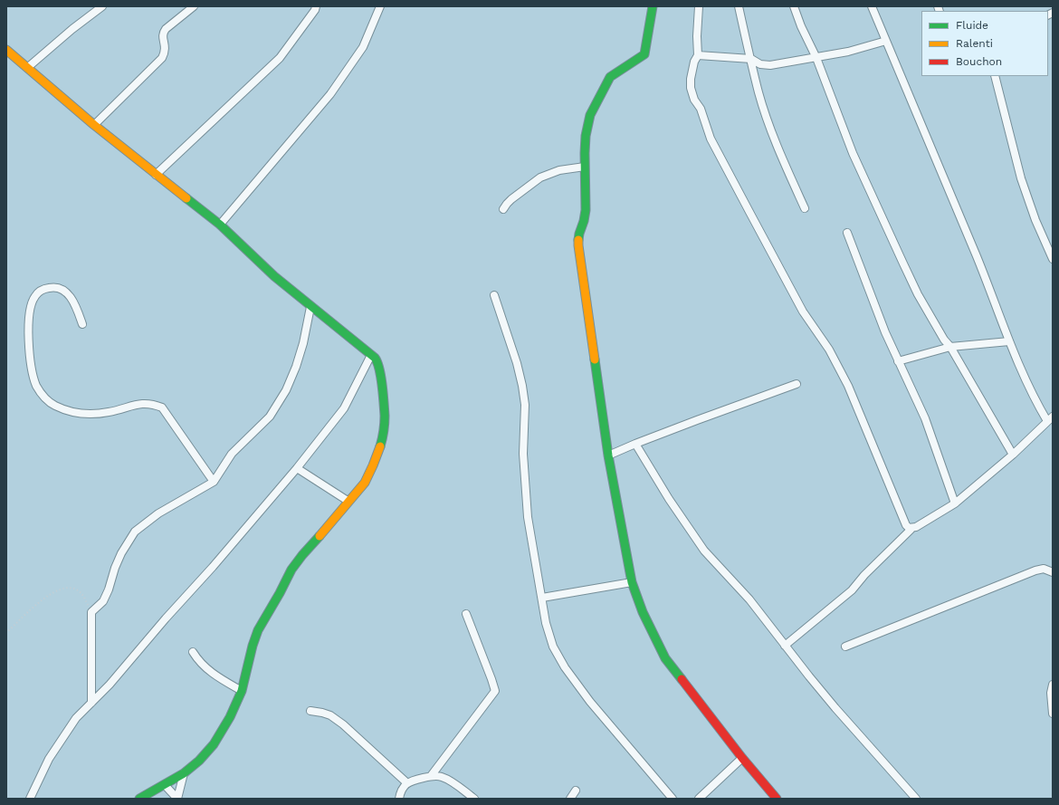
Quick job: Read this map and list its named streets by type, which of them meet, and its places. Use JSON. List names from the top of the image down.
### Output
{
  "legend": ["Fluide", "Ralenti", "Bouchon"]
}
